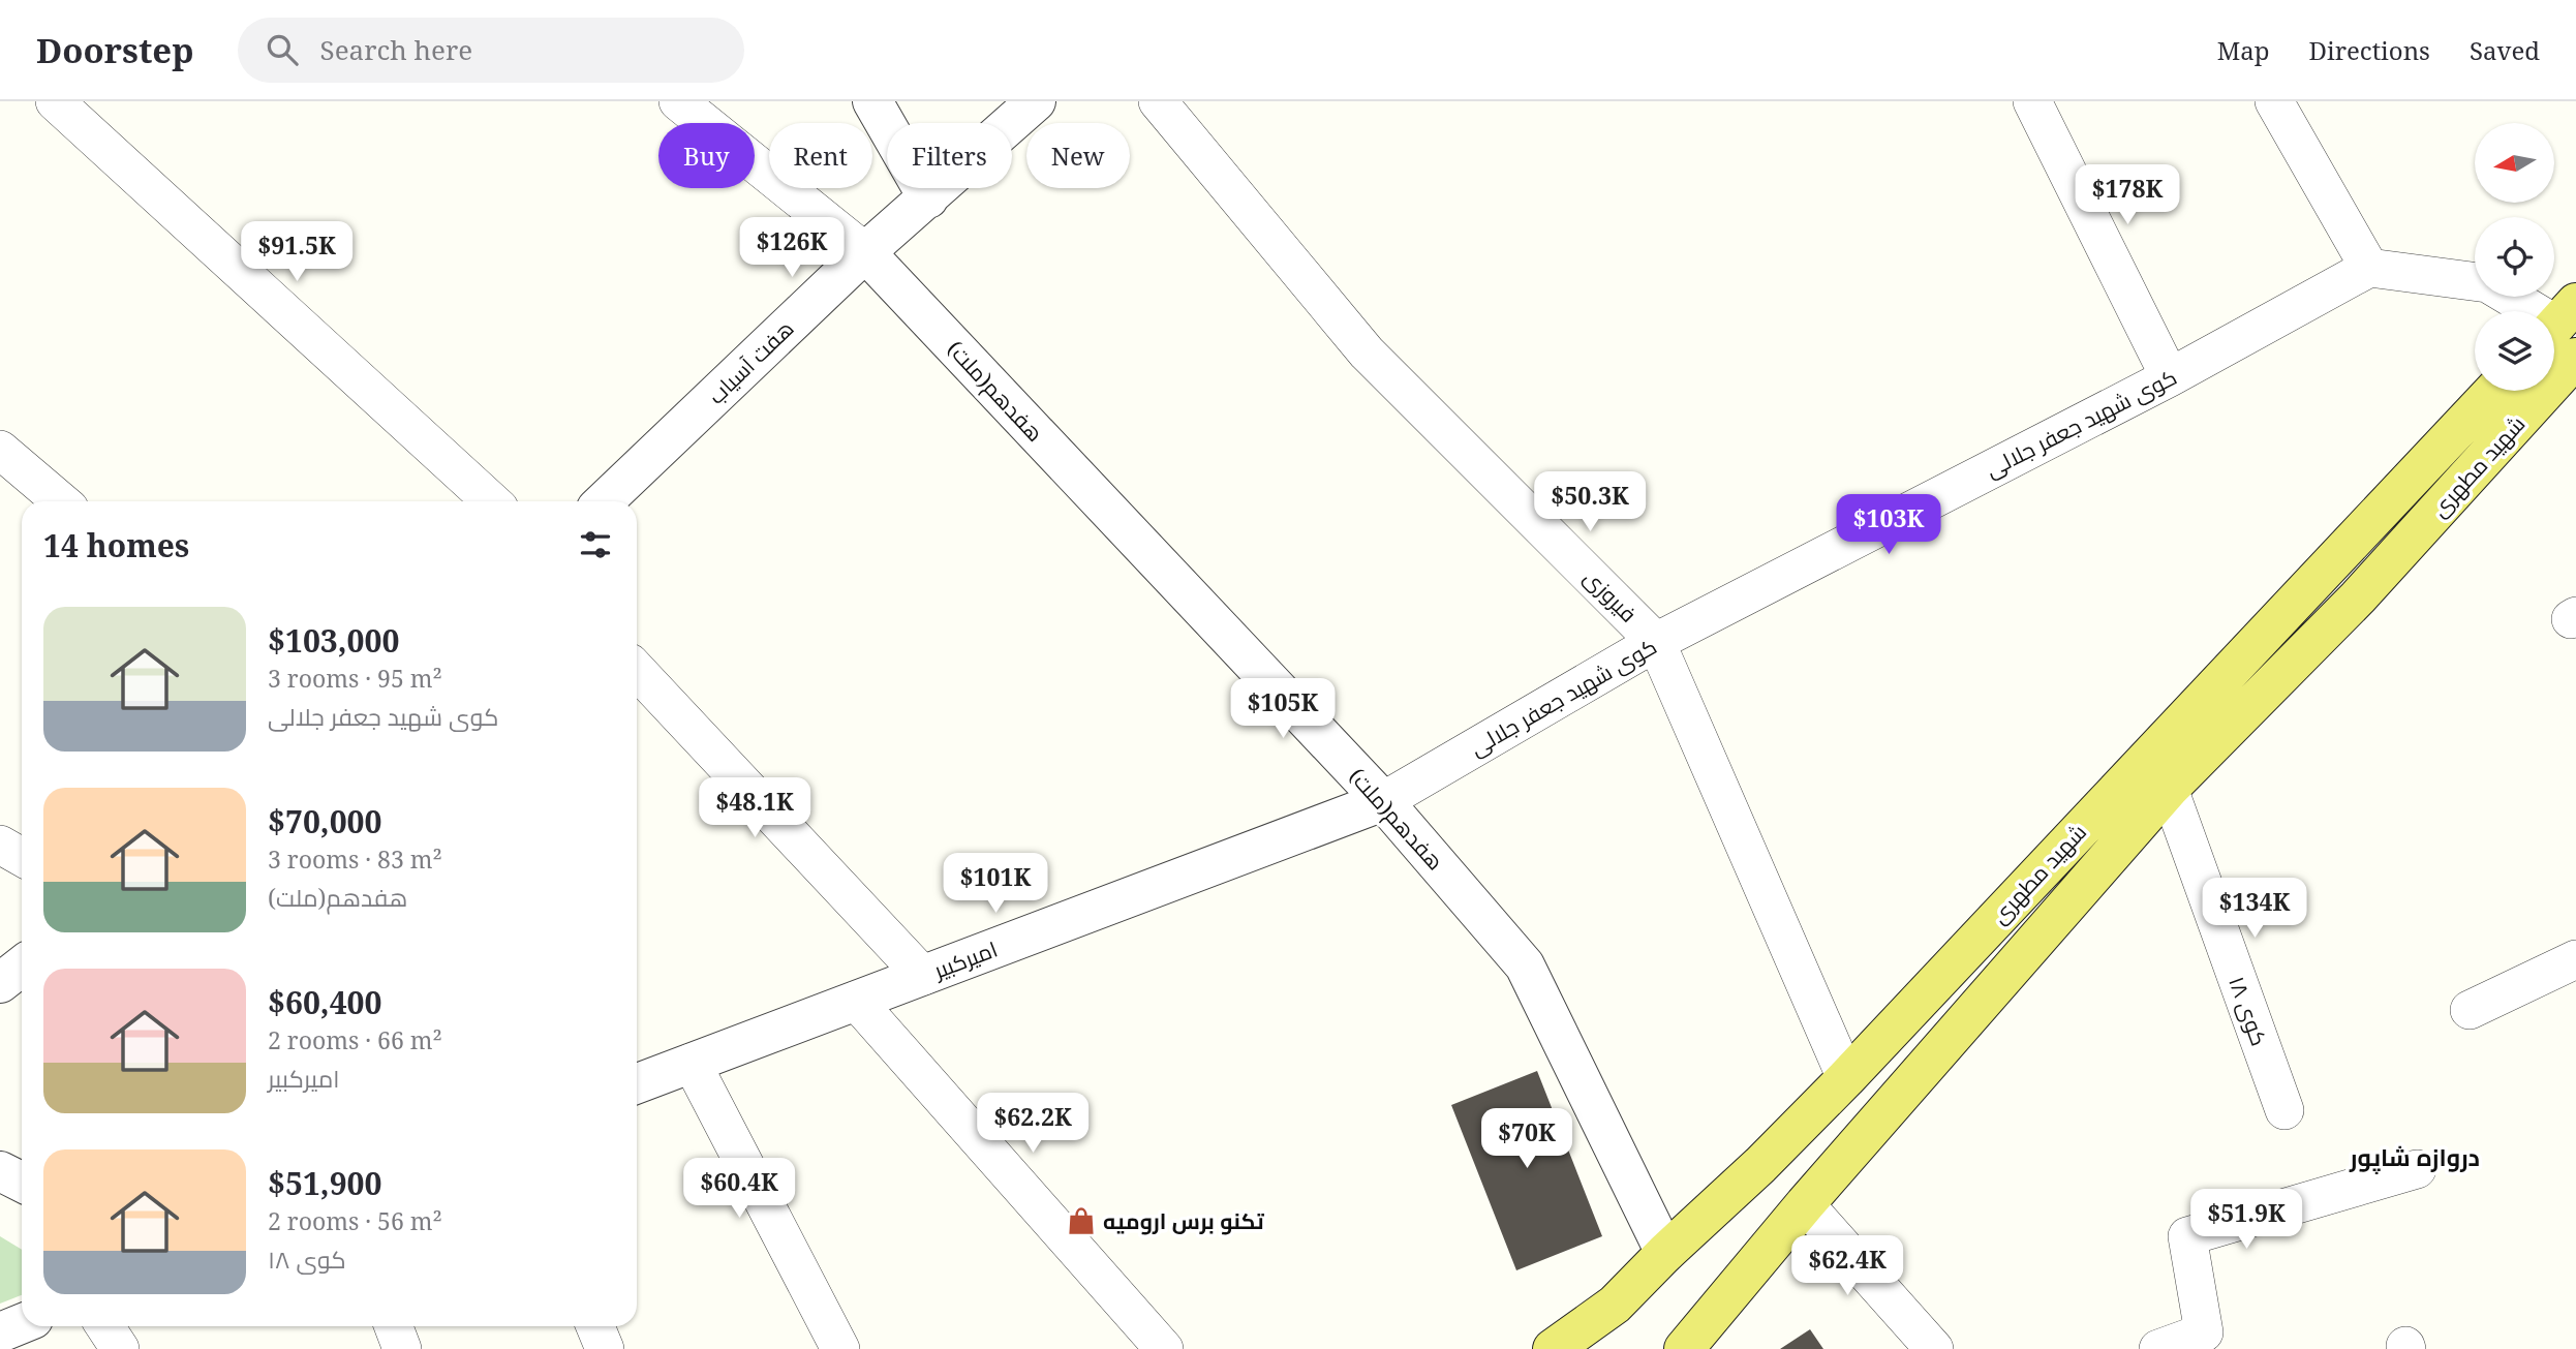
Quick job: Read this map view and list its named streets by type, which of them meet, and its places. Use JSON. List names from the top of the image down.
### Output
{
  "streets": {
    "main road": ["شهید مطهری"],
    "street": [
      "هفت آسیاب",
      "هفدهم(ملت)",
      "کوی شهید جعفر جلالی",
      "فیروزی",
      "امیرکبیر",
      "کوی ۱۸"
    ]
  },
  "crossings": [
    ["هفت آسیاب", "هفدهم(ملت)"],
    ["هفدهم(ملت)", "کوی شهید جعفر جلالی"],
    ["هفدهم(ملت)", "شهید مطهری"],
    ["هفدهم(ملت)", "امیرکبیر"],
    ["کوی شهید جعفر جلالی", "فیروزی"],
    ["کوی شهید جعفر جلالی", "امیرکبیر"],
    ["شهید مطهری", "فیروزی"],
    ["شهید مطهری", "کوی ۱۸"]
  ],
  "districts": ["دروازه شاپور"],
  "places": {
    "shop": ["تکنو برس ارومیه"]
  },
  "north": "left",
  "page": {
    "header": "Doorstep",
    "search": "Search here",
    "nav": ["Map", "Directions", "Saved"],
    "chip": [
      "Buy",
      "Rent",
      "Filters",
      "New"
    ],
    "price": [
      "$178K",
      "$126K",
      "$91.5K",
      "$50.3K",
      "$103K",
      "$105K",
      "$48.1K",
      "$101K",
      "$134K",
      "$62.2K",
      "$70K",
      "$60.4K",
      "$51.9K",
      "$62.4K"
    ],
    "heading": "14 homes",
    "list": [
      {
        "name": "$103,000",
        "note": "3 rooms · 95 m² · کوی شهید جعفر جلالی"
      },
      {
        "name": "$70,000",
        "note": "3 rooms · 83 m² · هفدهم(ملت)"
      },
      {
        "name": "$60,400",
        "note": "2 rooms · 66 m² · امیرکبیر"
      },
      {
        "name": "$51,900",
        "note": "2 rooms · 56 m² · کوی ۱۸"
      }
    ]
  }
}
